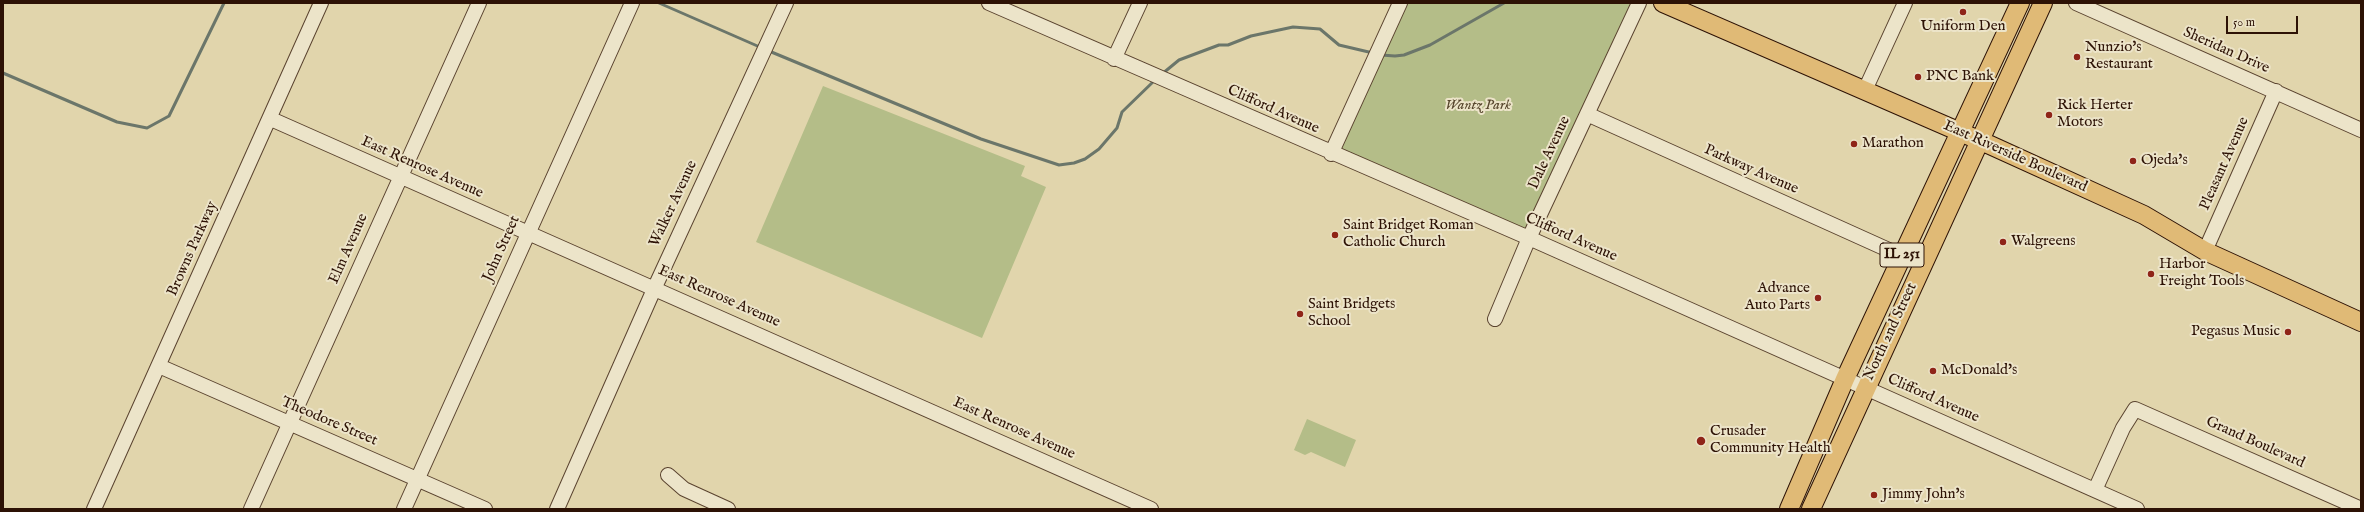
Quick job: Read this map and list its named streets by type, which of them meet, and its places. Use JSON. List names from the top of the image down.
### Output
{
  "streets": {
    "main road": ["East Riverside Boulevard", "IL 251", "North 2nd Street"],
    "street": [
      "Sheridan Drive",
      "Clifford Avenue",
      "Dale Avenue",
      "Pleasant Avenue",
      "East Renrose Avenue",
      "Parkway Avenue",
      "Walker Avenue",
      "Browns Parkway",
      "Elm Avenue",
      "John Street",
      "Theodore Street",
      "Grand Boulevard"
    ]
  },
  "crossings": [
    ["Sheridan Drive", "Pleasant Avenue"],
    ["Clifford Avenue", "Dale Avenue"],
    ["Clifford Avenue", "North 2nd Street"],
    ["Clifford Avenue", "Grand Boulevard"],
    ["Dale Avenue", "Parkway Avenue"],
    ["East Riverside Boulevard", "Pleasant Avenue"],
    ["East Riverside Boulevard", "North 2nd Street"],
    ["East Renrose Avenue", "Walker Avenue"],
    ["East Renrose Avenue", "Browns Parkway"],
    ["East Renrose Avenue", "Elm Avenue"],
    ["East Renrose Avenue", "John Street"],
    ["Parkway Avenue", "North 2nd Street"],
    ["Browns Parkway", "Theodore Street"],
    ["Elm Avenue", "Theodore Street"],
    ["John Street", "Theodore Street"]
  ],
  "parks": ["Wantz Park"],
  "places": [
    "Uniform Den",
    "Nunzio's Restaurant",
    "PNC Bank",
    "Rick Herter Motors",
    "Marathon",
    "Ojeda's",
    "Saint Bridget Roman Catholic Church",
    "Walgreens",
    "Harbor Freight Tools",
    "Advance Auto Parts",
    "Saint Bridgets School",
    "Pegasus Music",
    "McDonald's",
    "Crusader Community Health",
    "Jimmy John's"
  ],
  "scale_bar": "50 m"
}
